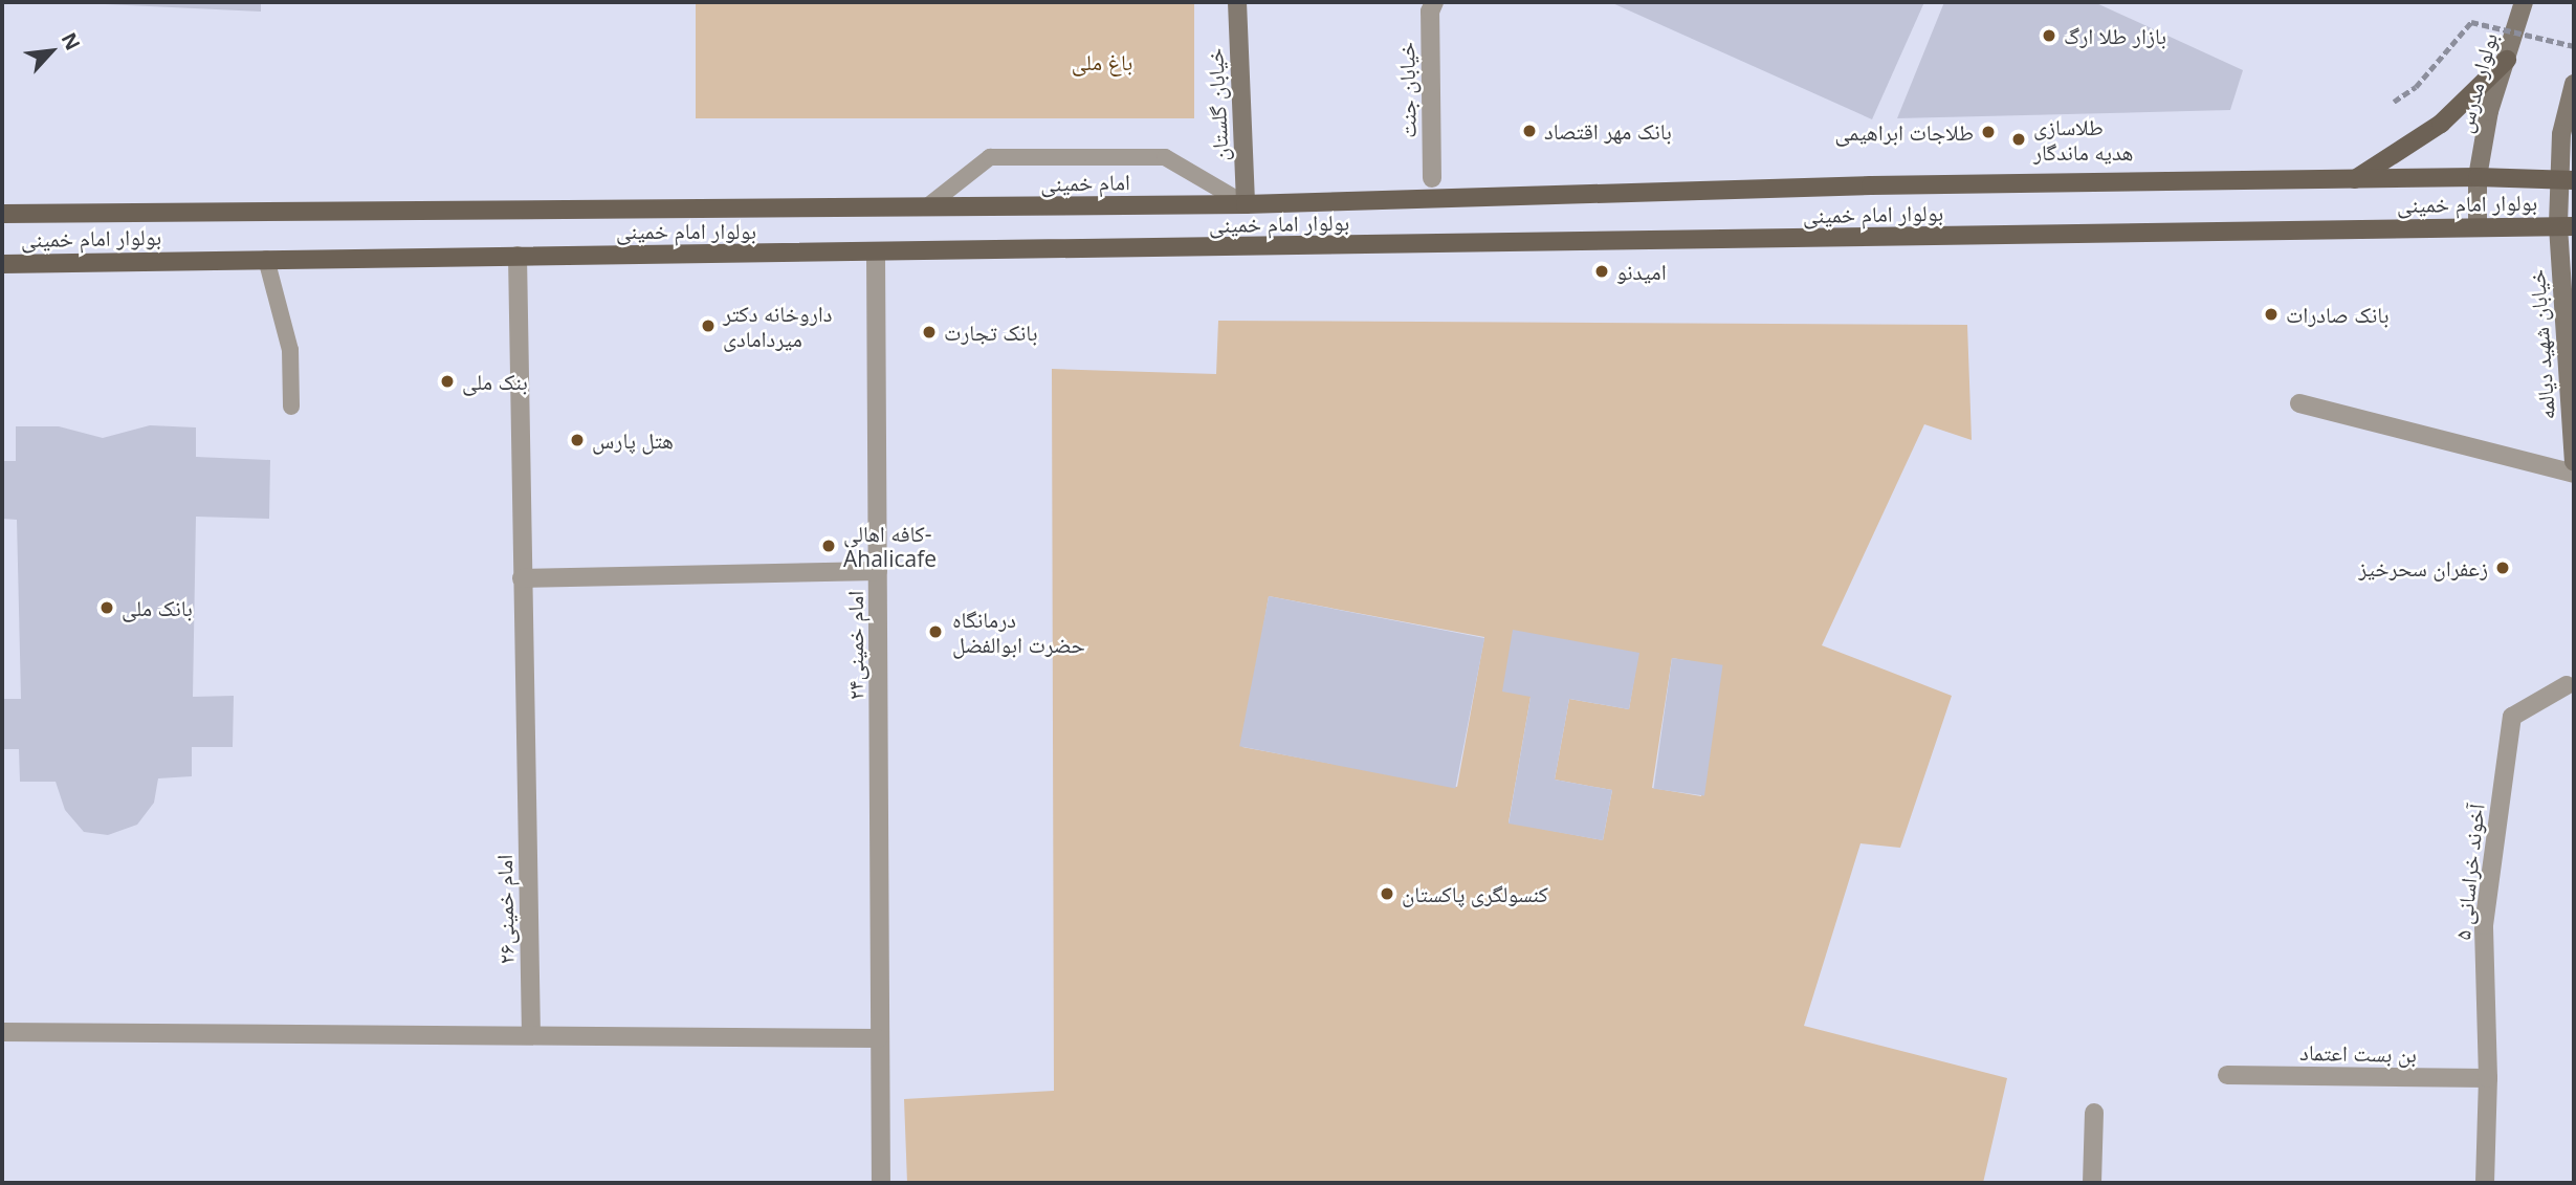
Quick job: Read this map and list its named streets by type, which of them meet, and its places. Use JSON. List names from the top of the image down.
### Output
{
  "streets": {
    "main road": [
      "بولوار مدرس",
      "خیابان گلستان",
      "امام خمینی",
      "بولوار امام خمینی",
      "خیابان شهید دیالمه"
    ],
    "street": [
      "خیابان جنت",
      "امام خمینی۲۴",
      "آخوند خراسانی ۵",
      "امام خمینی۲۶",
      "بن بست اعتماد"
    ]
  },
  "crossings": [
    ["بولوار مدرس", "بولوار امام خمینی"],
    ["خیابان گلستان", "امام خمینی"],
    ["خیابان گلستان", "بولوار امام خمینی"],
    ["امام خمینی", "بولوار امام خمینی"],
    ["بولوار امام خمینی", "خیابان شهید دیالمه"],
    ["بولوار امام خمینی", "امام خمینی۲۴"],
    ["بولوار امام خمینی", "امام خمینی۲۶"],
    ["آخوند خراسانی ۵", "بن بست اعتماد"]
  ],
  "parks": ["باغ ملی"],
  "places": [
    "بازار طلا ارگ",
    "بانک مهر اقتصاد",
    "طلاجات ابراهیمی",
    "طلاسازی هدیه ماندگار",
    "امیدنو",
    "بانک صادرات",
    "داروخانه دکتر میردامادی",
    "بانک تجارت",
    "بنک ملی",
    "هتل پارس",
    "کافه اهالی- Ahalicafe",
    "زعفران سحرخیز",
    "بانک ملی",
    "درمانگاه حضرت ابوالفضل",
    "کنسولگری پاکستان"
  ],
  "north": "top right"
}
